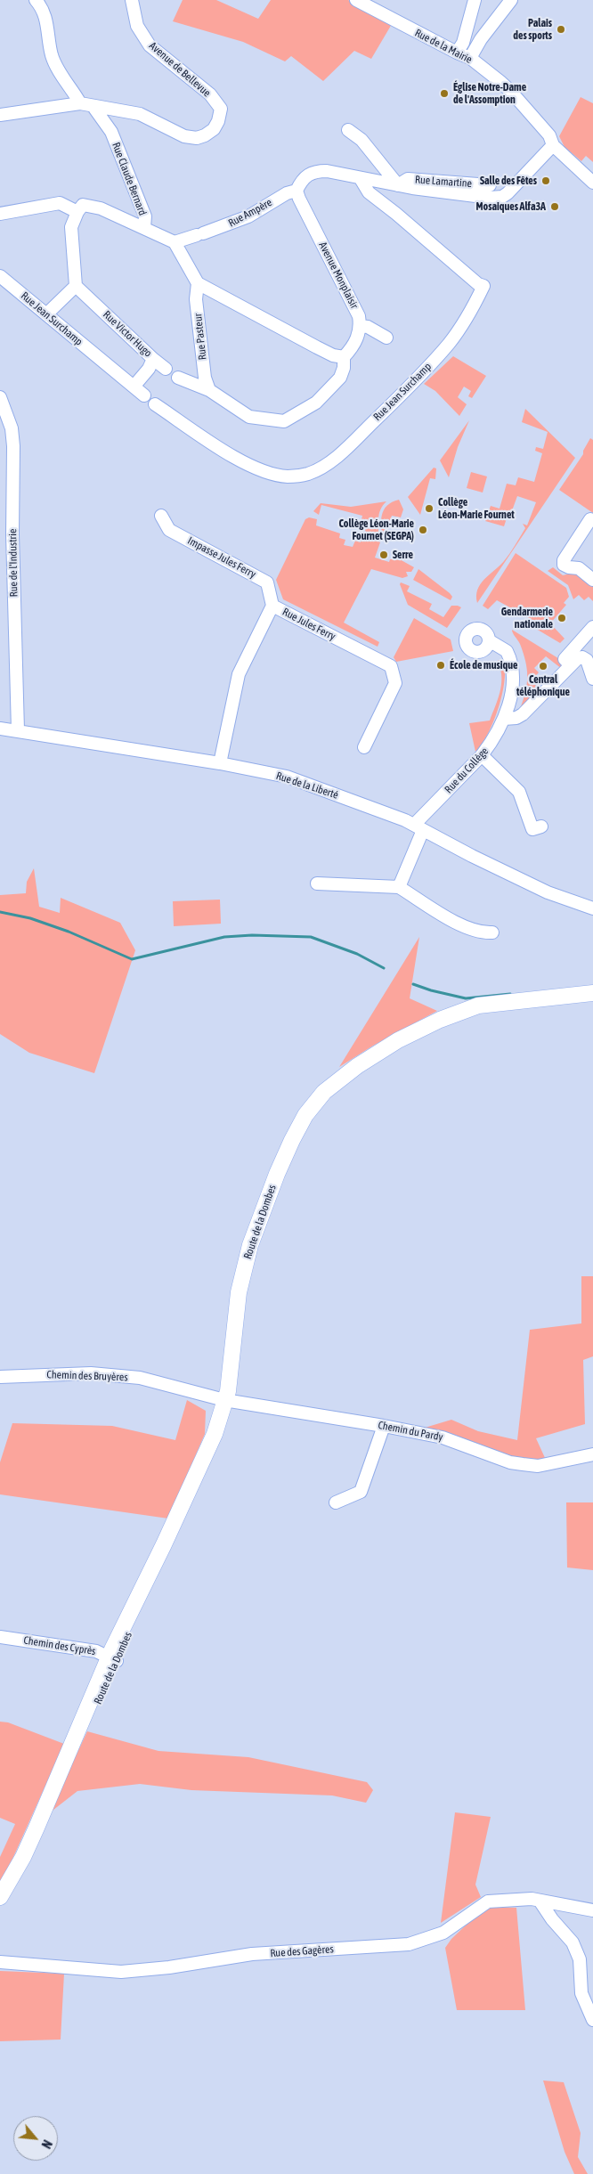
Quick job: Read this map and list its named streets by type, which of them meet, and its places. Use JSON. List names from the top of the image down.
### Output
{
  "streets": {
    "main road": ["Route de la Dombes"],
    "street": [
      "Rue de la Mairie",
      "Avenue de Bellevue",
      "Rue Claude Bernard",
      "Rue Lamartine",
      "Rue Ampère",
      "Avenue Monplaisir",
      "Rue Jean Surchamp",
      "Rue Victor Hugo",
      "Rue Pasteur",
      "Impasse Jules Ferry",
      "Rue de l'Industrie",
      "Rue Jules Ferry",
      "Rue du Collège",
      "Rue de la Liberté",
      "Chemin des Bruyères",
      "Chemin du Pardy",
      "Chemin des Cyprès",
      "Rue des Gagères"
    ]
  },
  "crossings": [
    ["Avenue de Bellevue", "Rue Claude Bernard"],
    ["Rue Ampère", "Avenue Monplaisir"],
    ["Rue Jean Surchamp", "Rue Victor Hugo"],
    ["Impasse Jules Ferry", "Rue Jules Ferry"],
    ["Rue de l'Industrie", "Rue de la Liberté"],
    ["Rue Jules Ferry", "Rue de la Liberté"],
    ["Rue du Collège", "Rue de la Liberté"],
    ["Route de la Dombes", "Chemin des Bruyères"],
    ["Route de la Dombes", "Chemin du Pardy"],
    ["Route de la Dombes", "Chemin des Cyprès"],
    ["Chemin des Bruyères", "Chemin du Pardy"]
  ],
  "places": [
    "Palais des sports",
    "Église Notre-Dame de l'Assomption",
    "Salle des Fêtes",
    "Mosaiques Alfa3A",
    "Collège Léon-Marie Fournet",
    "Collège Léon-Marie Fournet (SEGPA)",
    "Serre",
    "Gendarmerie nationale",
    "École de musique",
    "Central téléphonique"
  ],
  "north": "bottom right"
}
